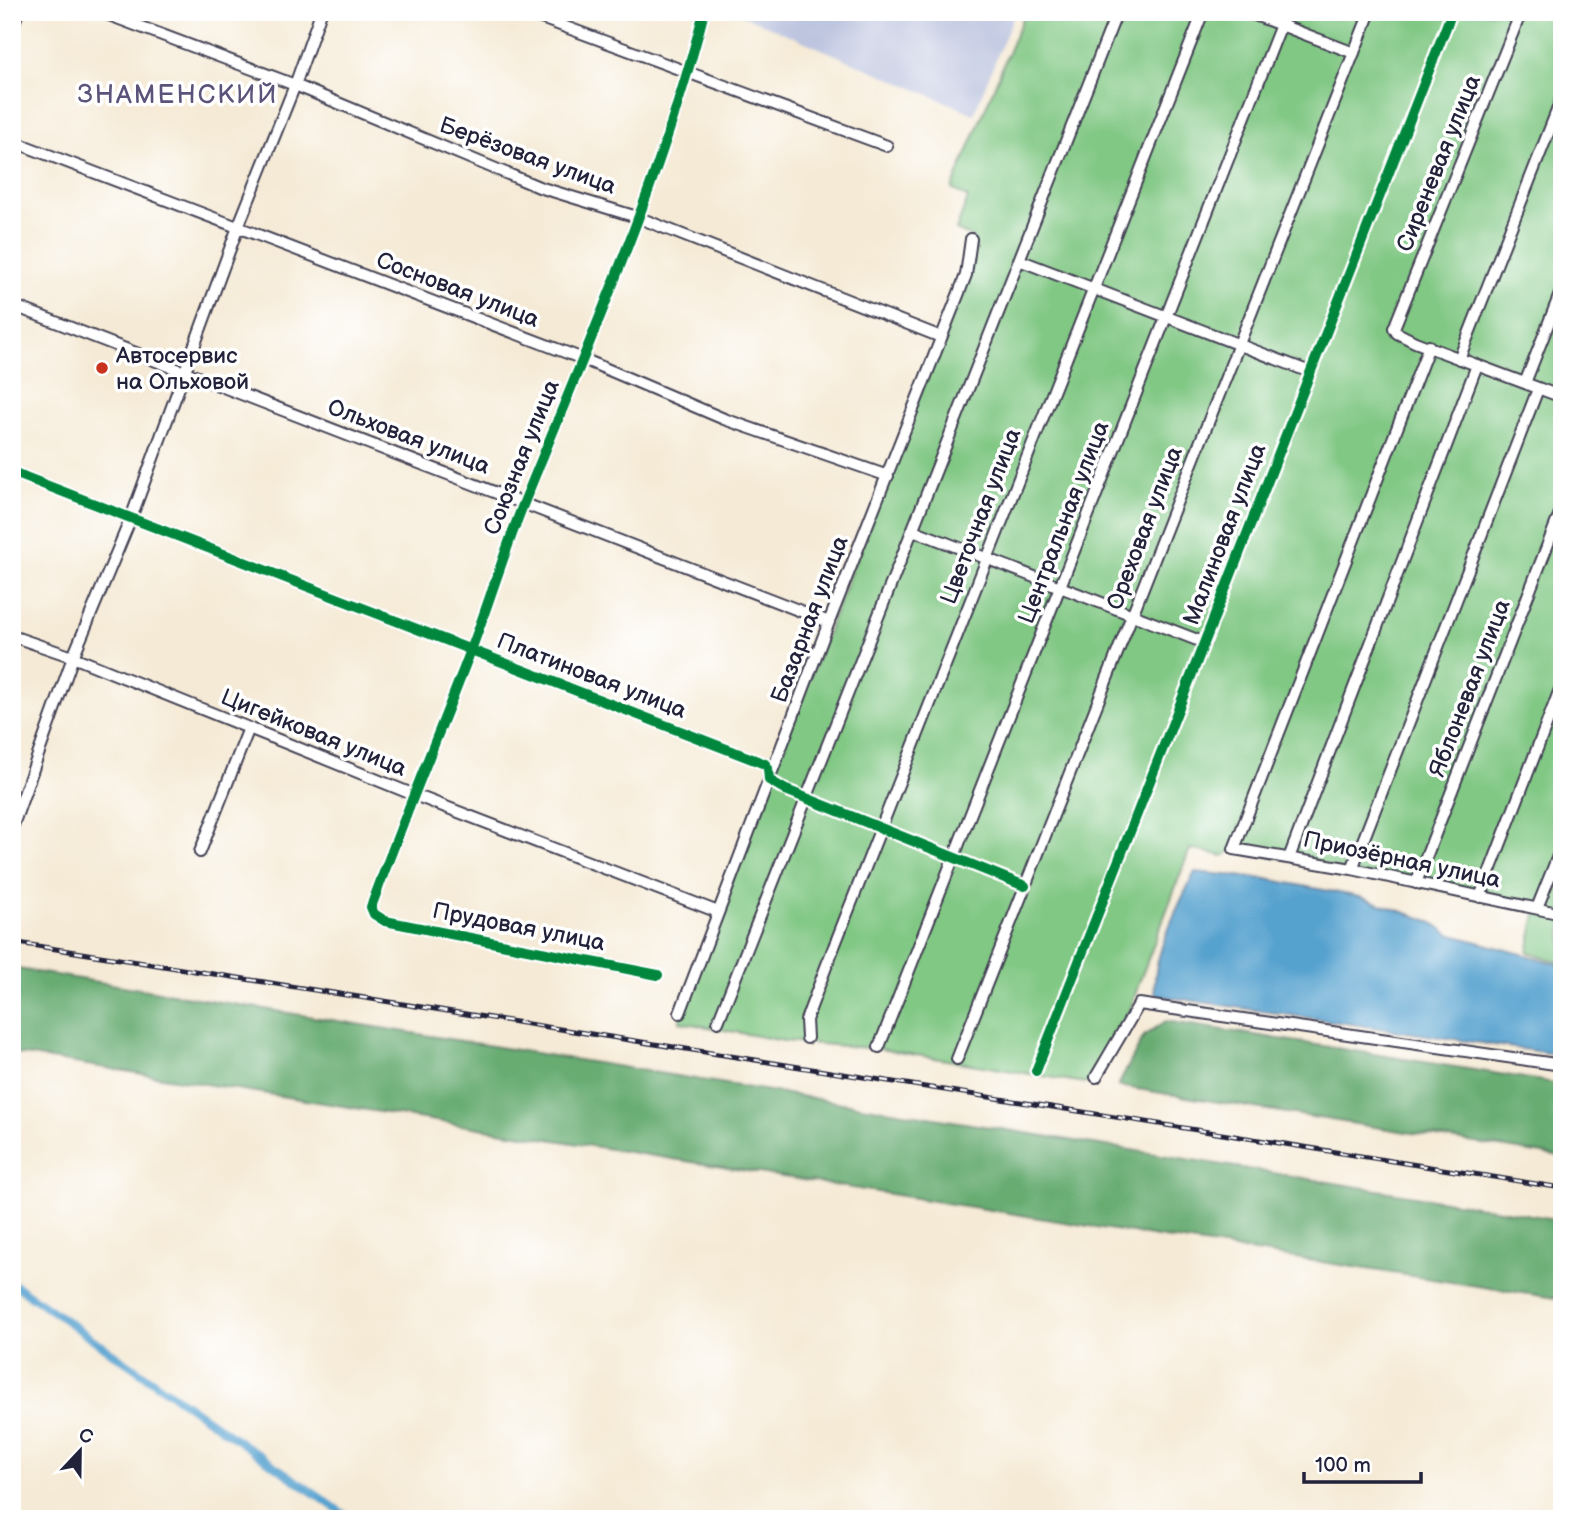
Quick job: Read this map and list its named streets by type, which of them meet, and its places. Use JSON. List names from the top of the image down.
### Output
{
  "streets": {
    "street": [
      "Берёзовая улица",
      "Сиреневая улица",
      "Сосновая улица",
      "Ольховая улица",
      "Союзная улица",
      "Цветочная улица",
      "Центральная улица",
      "Ореховая улица",
      "Малиновая улица",
      "Базарная улица",
      "Платиновая улица",
      "Яблоневая улица",
      "Цигейковая улица",
      "Приозёрная улица",
      "Прудовая улица"
    ]
  },
  "crossings": [
    ["Берёзовая улица", "Союзная улица"],
    ["Берёзовая улица", "Базарная улица"],
    ["Сиреневая улица", "Приозёрная улица"],
    ["Сосновая улица", "Союзная улица"],
    ["Сосновая улица", "Базарная улица"],
    ["Ольховая улица", "Союзная улица"],
    ["Ольховая улица", "Базарная улица"],
    ["Союзная улица", "Платиновая улица"],
    ["Союзная улица", "Цигейковая улица"],
    ["Союзная улица", "Прудовая улица"],
    ["Цветочная улица", "Платиновая улица"],
    ["Центральная улица", "Платиновая улица"],
    ["Ореховая улица", "Платиновая улица"],
    ["Базарная улица", "Платиновая улица"],
    ["Базарная улица", "Цигейковая улица"],
    ["Яблоневая улица", "Приозёрная улица"]
  ],
  "districts": ["ЗНАМЕНСКИЙ"],
  "places": ["Автосервис на Ольховой"],
  "scale_bar": "100 m",
  "north": "top"
}
